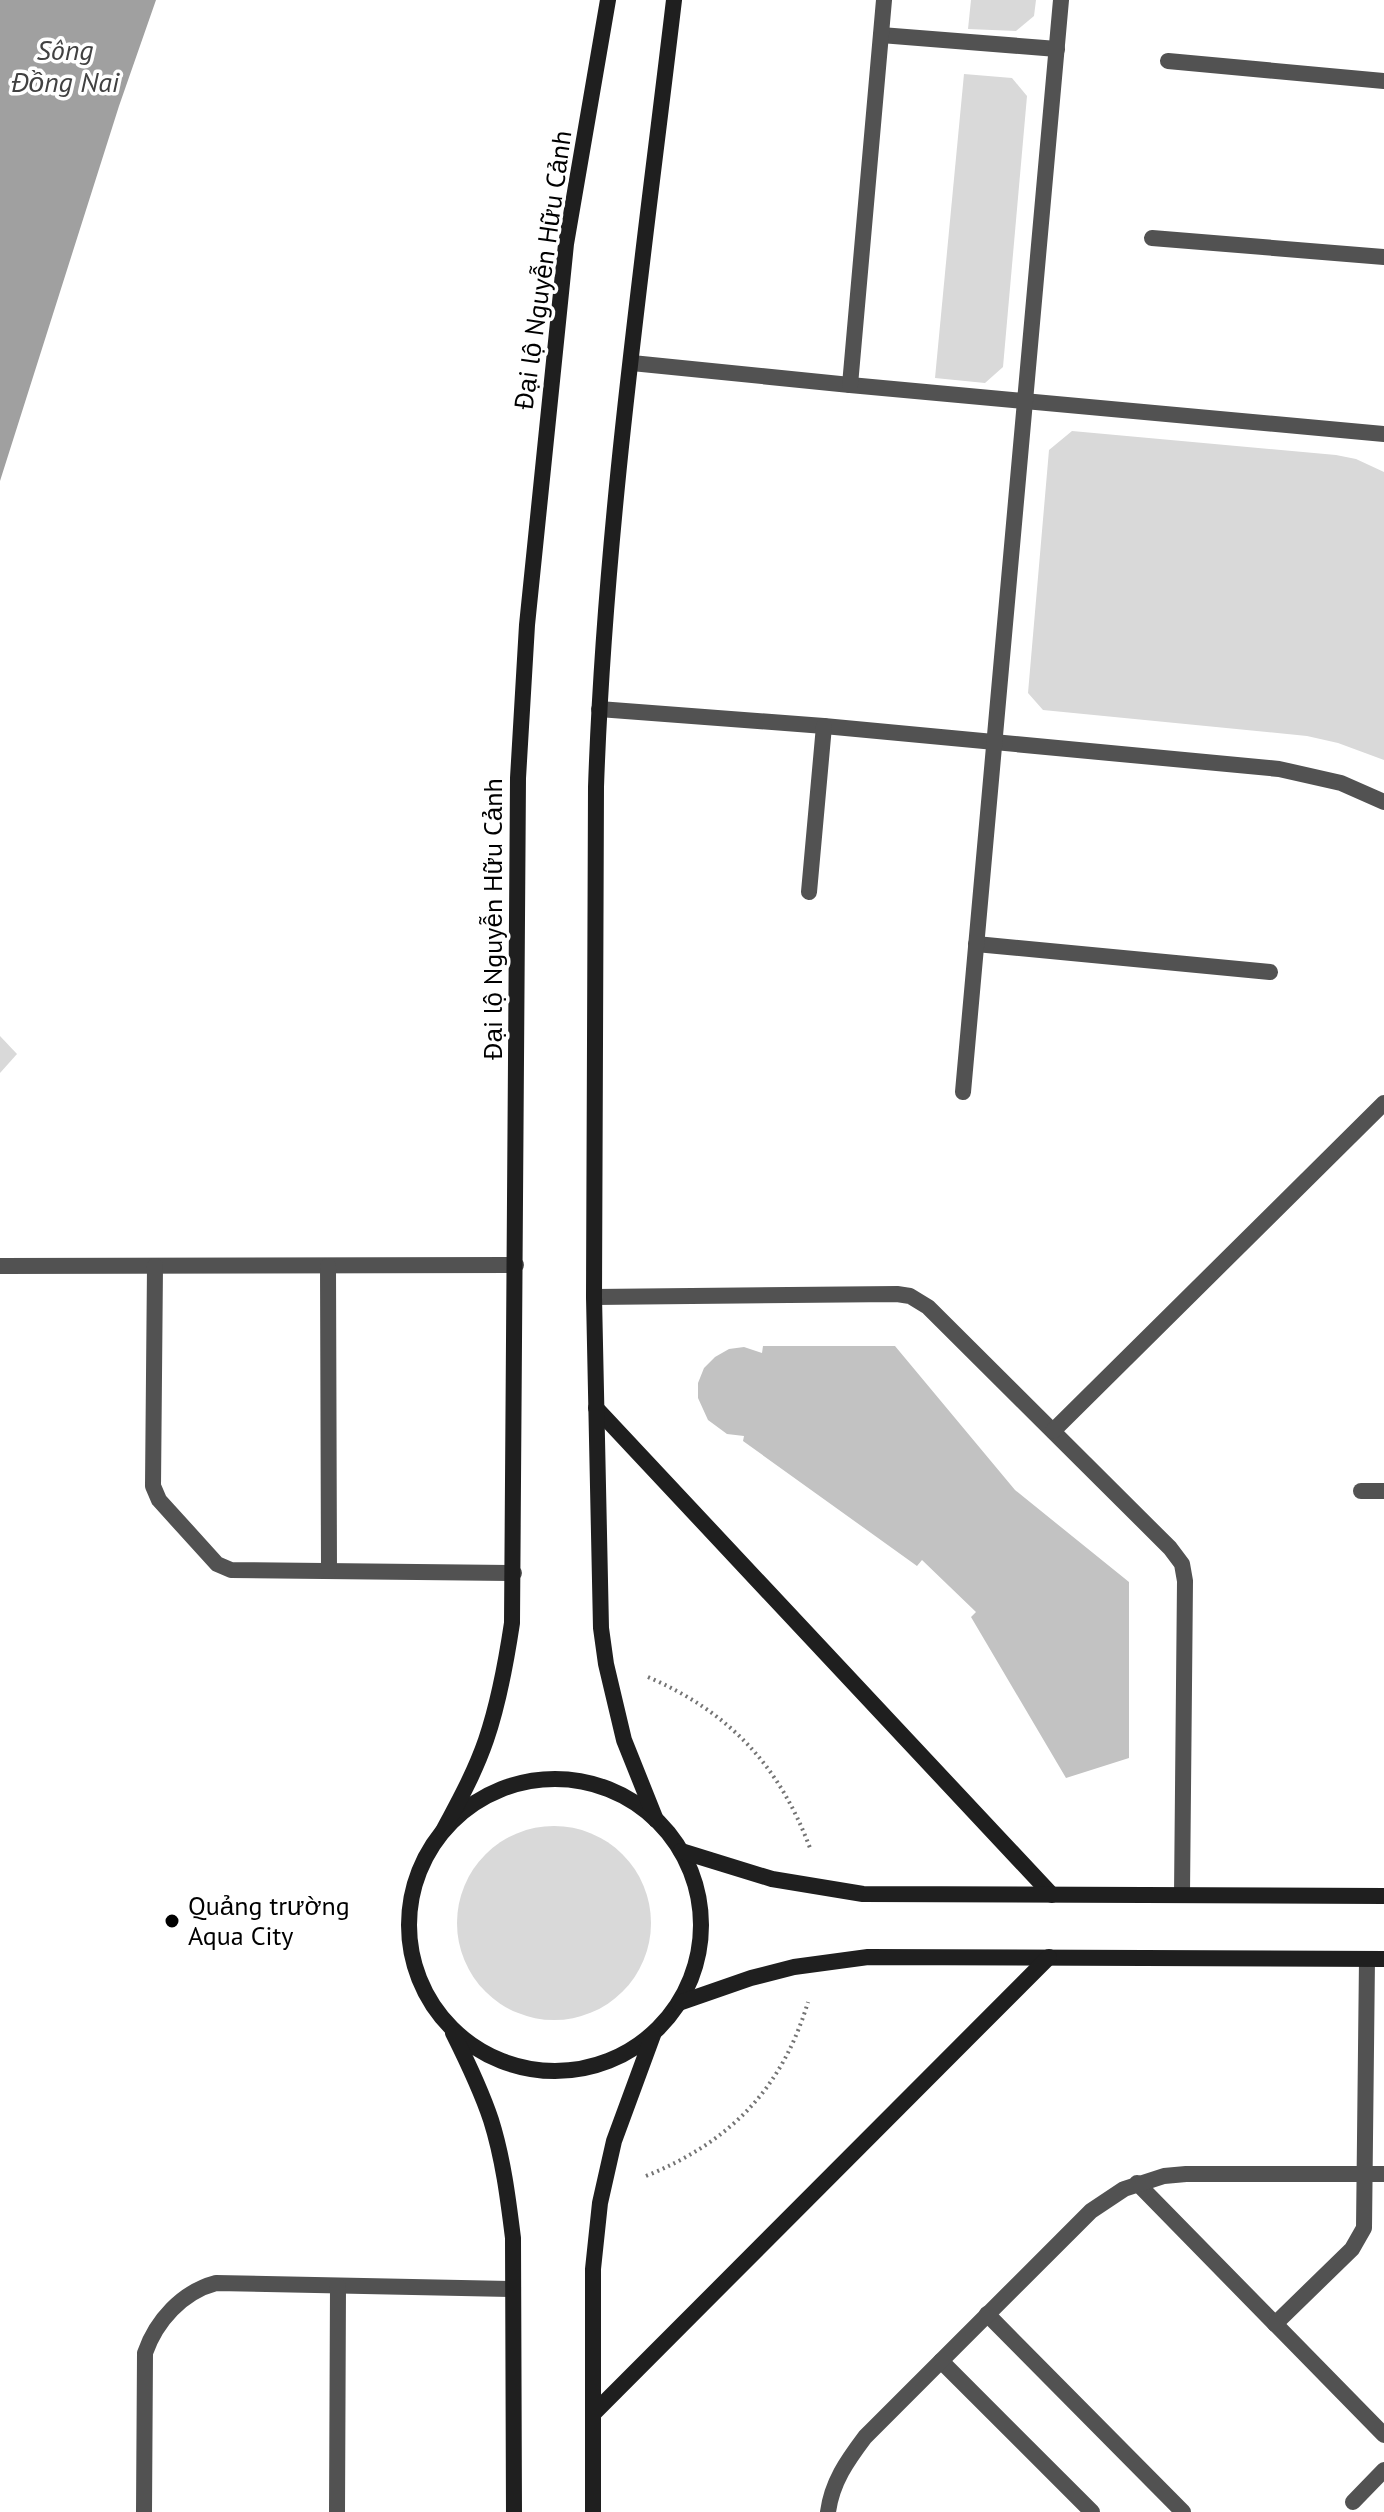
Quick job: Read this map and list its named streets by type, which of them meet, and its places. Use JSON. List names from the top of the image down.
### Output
{
  "streets": {
    "main road": ["Đại lộ Nguyễn Hữu Cảnh"]
  },
  "water": ["Sông Đồng Nai"],
  "places": ["Quảng trường Aqua City"]
}
